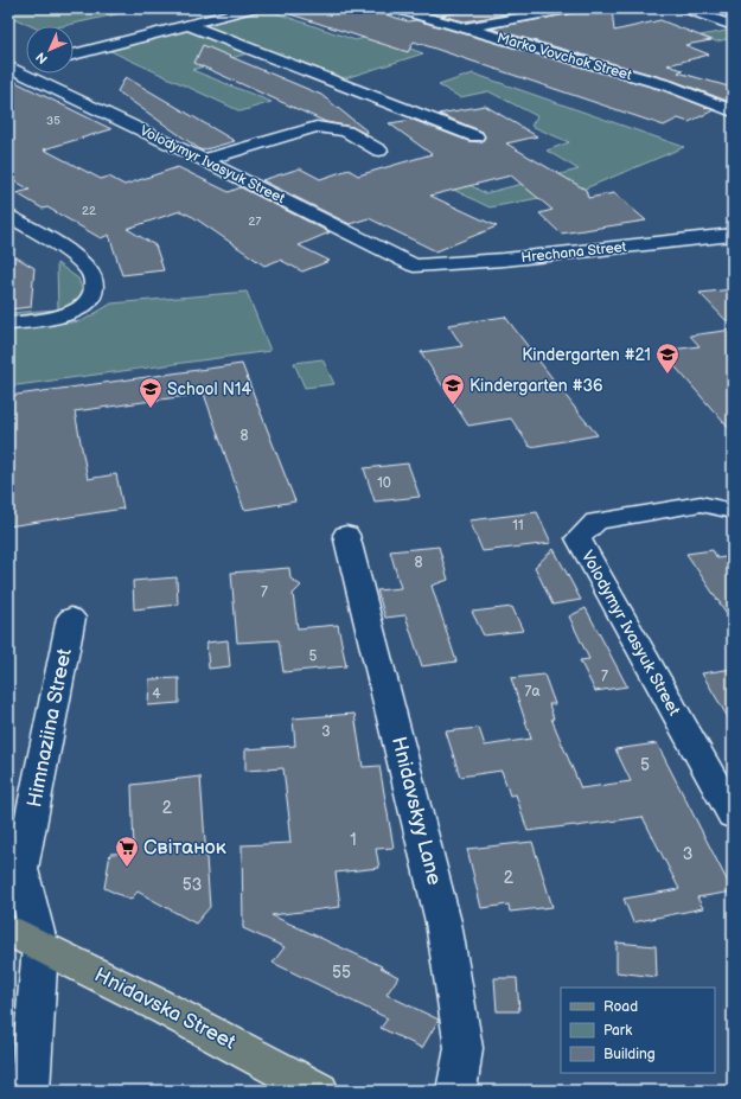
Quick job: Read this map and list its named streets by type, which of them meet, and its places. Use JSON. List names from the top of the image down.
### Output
{
  "streets": {
    "main road": ["Hnidavska Street"],
    "street": [
      "Marko Vovchok Street",
      "Volodymyr Ivasyuk Street",
      "Hrechana Street",
      "Himnaziina Street",
      "Hnidavskyy Lane"
    ]
  },
  "crossings": [
    ["Volodymyr Ivasyuk Street", "Hrechana Street"],
    ["Himnaziina Street", "Hnidavska Street"]
  ],
  "places": {
    "school or university": ["Kindergarten #21", "Kindergarten #36", "School N14"],
    "supermarket": ["Світанок"]
  },
  "house_numbers": [
    "35",
    "22",
    "27",
    "8",
    "10",
    "11",
    "8",
    "7",
    "5",
    "7",
    "7а",
    "4",
    "3",
    "5",
    "2",
    "1",
    "3",
    "2",
    "53",
    "55"
  ],
  "legend": ["Road", "Park", "Building"],
  "north": "bottom left"
}
